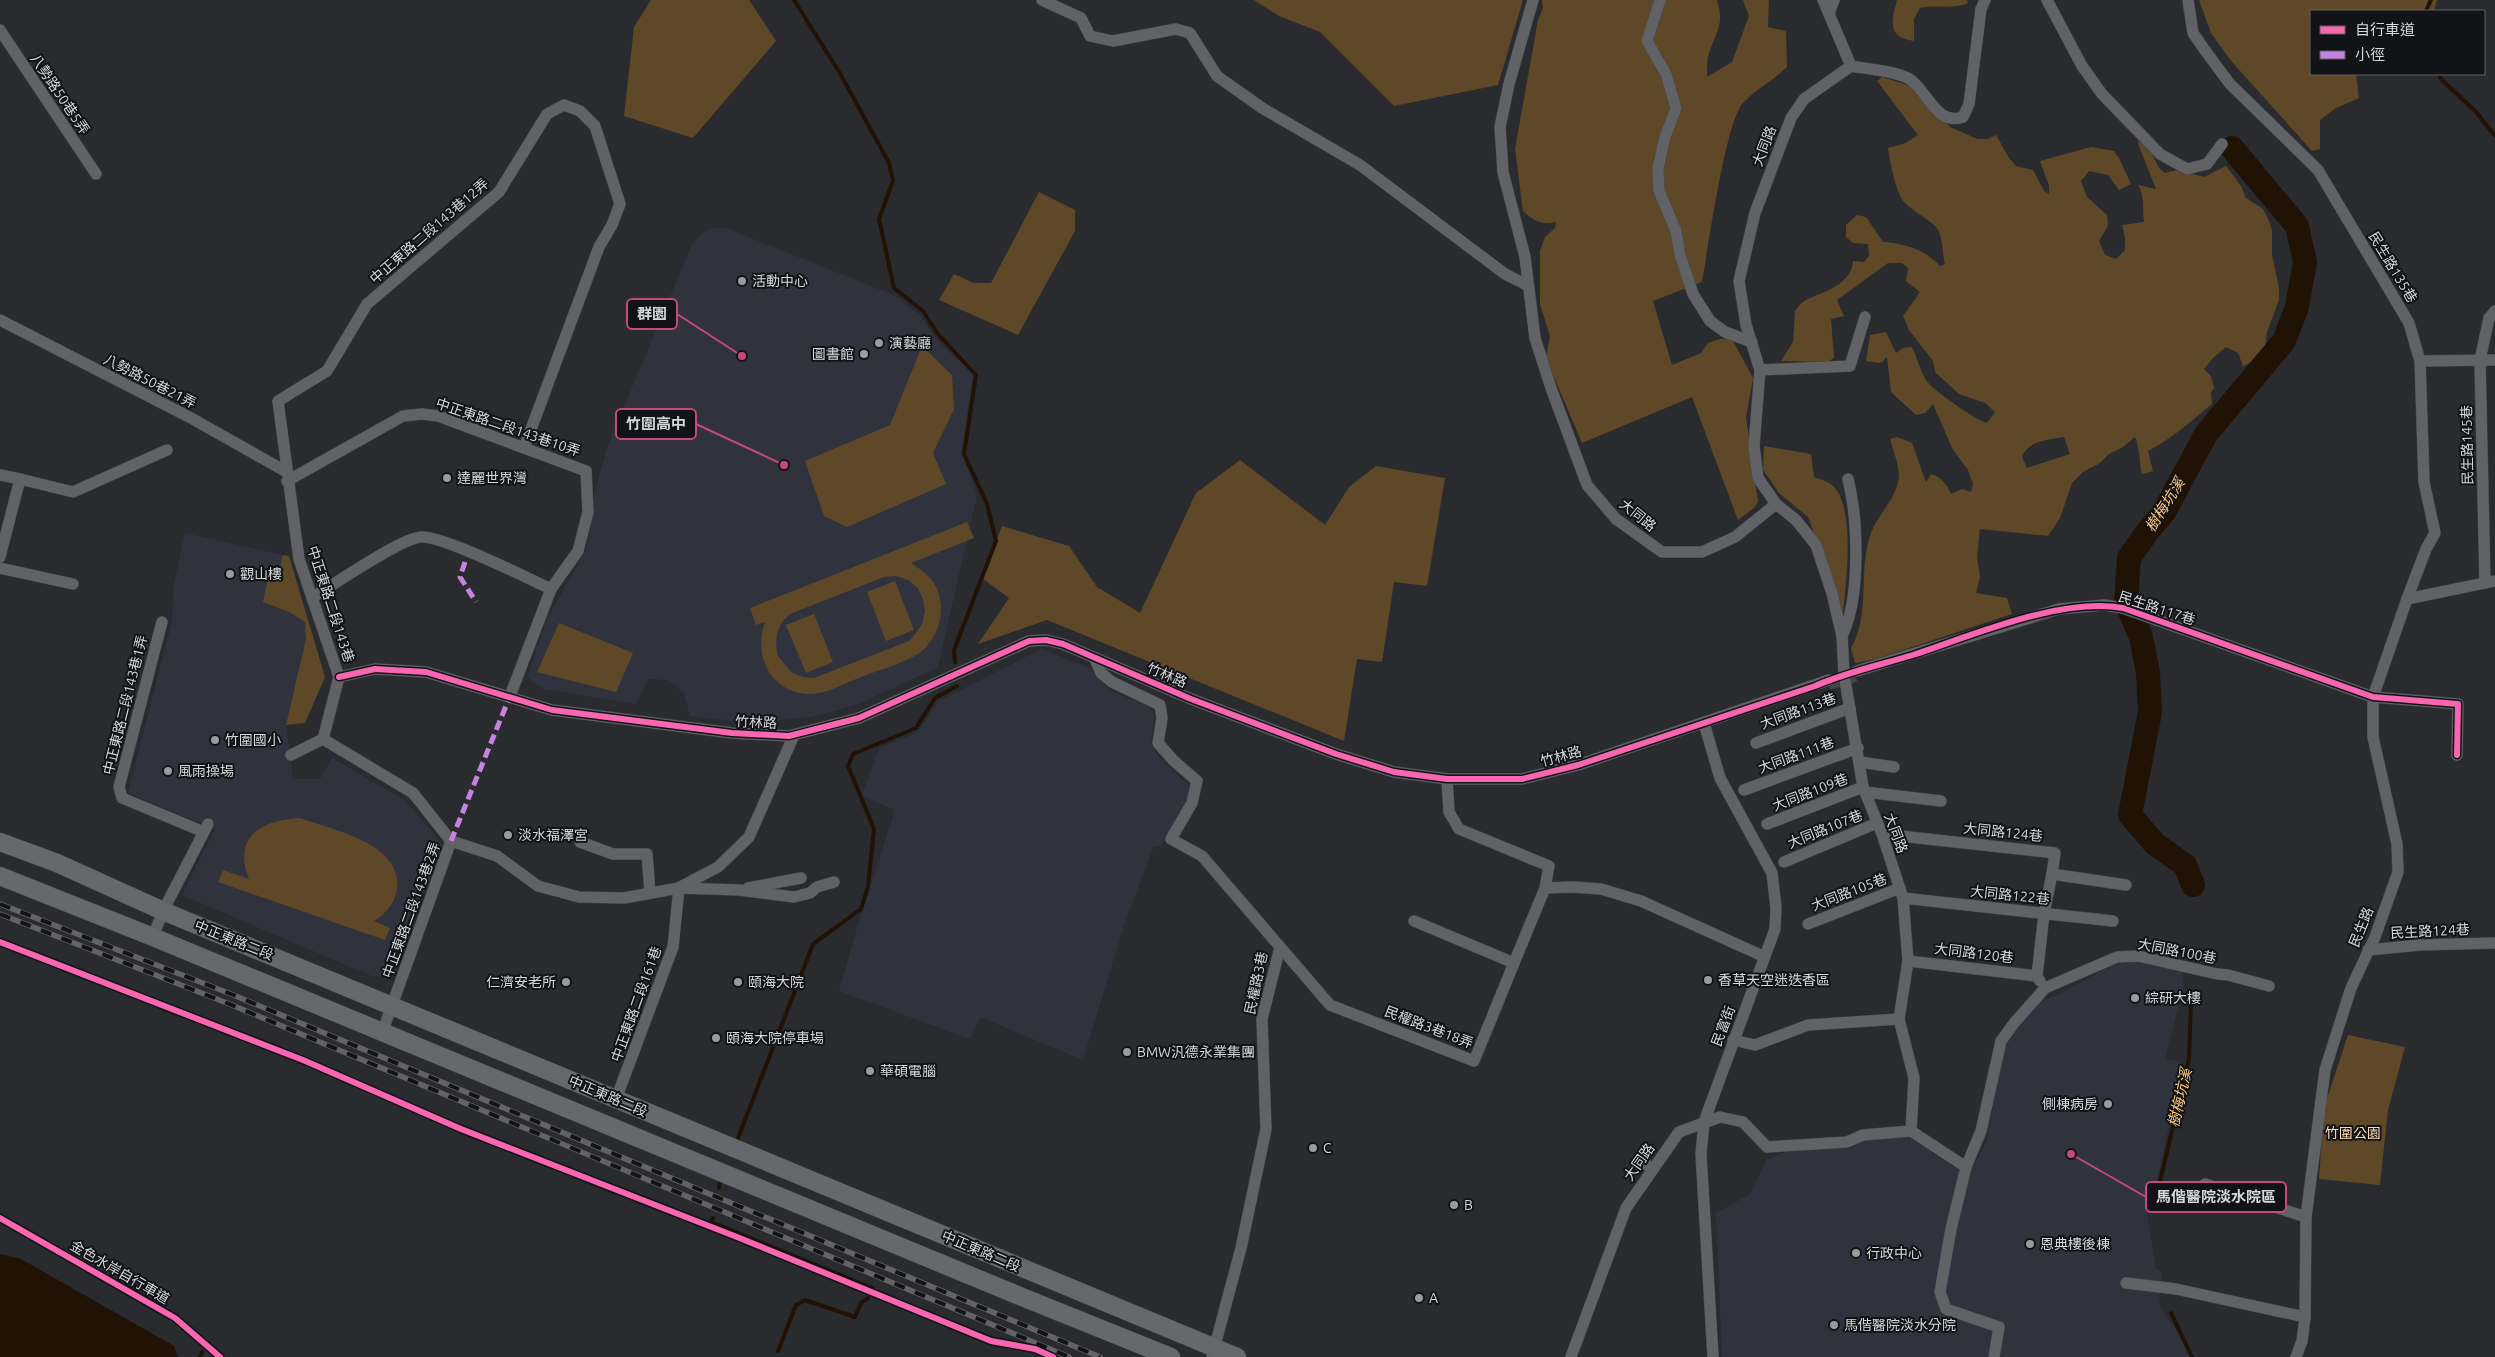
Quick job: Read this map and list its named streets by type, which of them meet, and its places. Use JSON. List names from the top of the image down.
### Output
{
  "streets": {
    "main road": ["中正東路二段"],
    "street": [
      "八勢路50巷5弄",
      "大同路",
      "中正東路二段143巷12弄",
      "民生路135巷",
      "八勢路50巷21弄",
      "中正東路二段143巷10弄",
      "民生路145巷",
      "中正東路二段143巷",
      "民生路117巷",
      "竹林路",
      "中正東路二段143巷1弄",
      "大同路113巷",
      "大同路111巷",
      "大同路109巷",
      "大同路107巷",
      "大同路124巷",
      "大同路105巷",
      "大同路122巷",
      "中正東路二段143巷2弄",
      "民生路",
      "民生路124巷",
      "大同路100巷",
      "大同路120巷",
      "民權路3巷",
      "中正東路二段161巷",
      "民富街",
      "民權路3巷18弄"
    ],
    "cycle path": ["金色水岸自行車道"]
  },
  "crossings": [
    ["大同路", "大同路113巷"],
    ["大同路", "大同路111巷"],
    ["大同路", "大同路109巷"],
    ["大同路", "大同路107巷"],
    ["大同路", "大同路124巷"],
    ["大同路", "大同路105巷"],
    ["大同路", "大同路122巷"],
    ["大同路", "大同路120巷"],
    ["大同路", "民富街"],
    ["中正東路二段143巷12弄", "八勢路50巷21弄"],
    ["中正東路二段143巷12弄", "中正東路二段143巷10弄"],
    ["中正東路二段143巷12弄", "中正東路二段143巷"],
    ["民生路135巷", "民生路"],
    ["八勢路50巷21弄", "中正東路二段143巷10弄"],
    ["八勢路50巷21弄", "中正東路二段143巷"],
    ["中正東路二段143巷10弄", "中正東路二段143巷"],
    ["中正東路二段143巷", "竹林路"],
    ["中正東路二段143巷", "中正東路二段143巷2弄"],
    ["民生路117巷", "民生路"],
    ["竹林路", "民權路3巷"],
    ["竹林路", "民富街"],
    ["中正東路二段143巷1弄", "中正東路二段"],
    ["大同路107巷", "大同路124巷"],
    ["大同路105巷", "大同路122巷"],
    ["中正東路二段143巷2弄", "中正東路二段"],
    ["民生路", "民生路124巷"],
    ["中正東路二段", "民權路3巷"],
    ["中正東路二段", "中正東路二段161巷"],
    ["民權路3巷", "民權路3巷18弄"]
  ],
  "water": ["樹梅坑溪"],
  "parks": ["竹圍公園"],
  "places": [
    "活動中心",
    "演藝廳",
    "圖書館",
    "群園",
    "竹圍高中",
    "達麗世界灣",
    "觀山樓",
    "竹圍國小",
    "風雨操場",
    "淡水福澤宮",
    "香草天空迷迭香區",
    "仁濟安老所",
    "頤海大院",
    "綜研大樓",
    "頤海大院停車場",
    "BMW汎德永業集團",
    "華碩電腦",
    "側棟病房",
    "C",
    "馬偕醫院淡水院區",
    "B",
    "恩典樓後棟",
    "行政中心",
    "A",
    "馬偕醫院淡水分院"
  ],
  "legend": ["自行車道", "小徑"]
}
